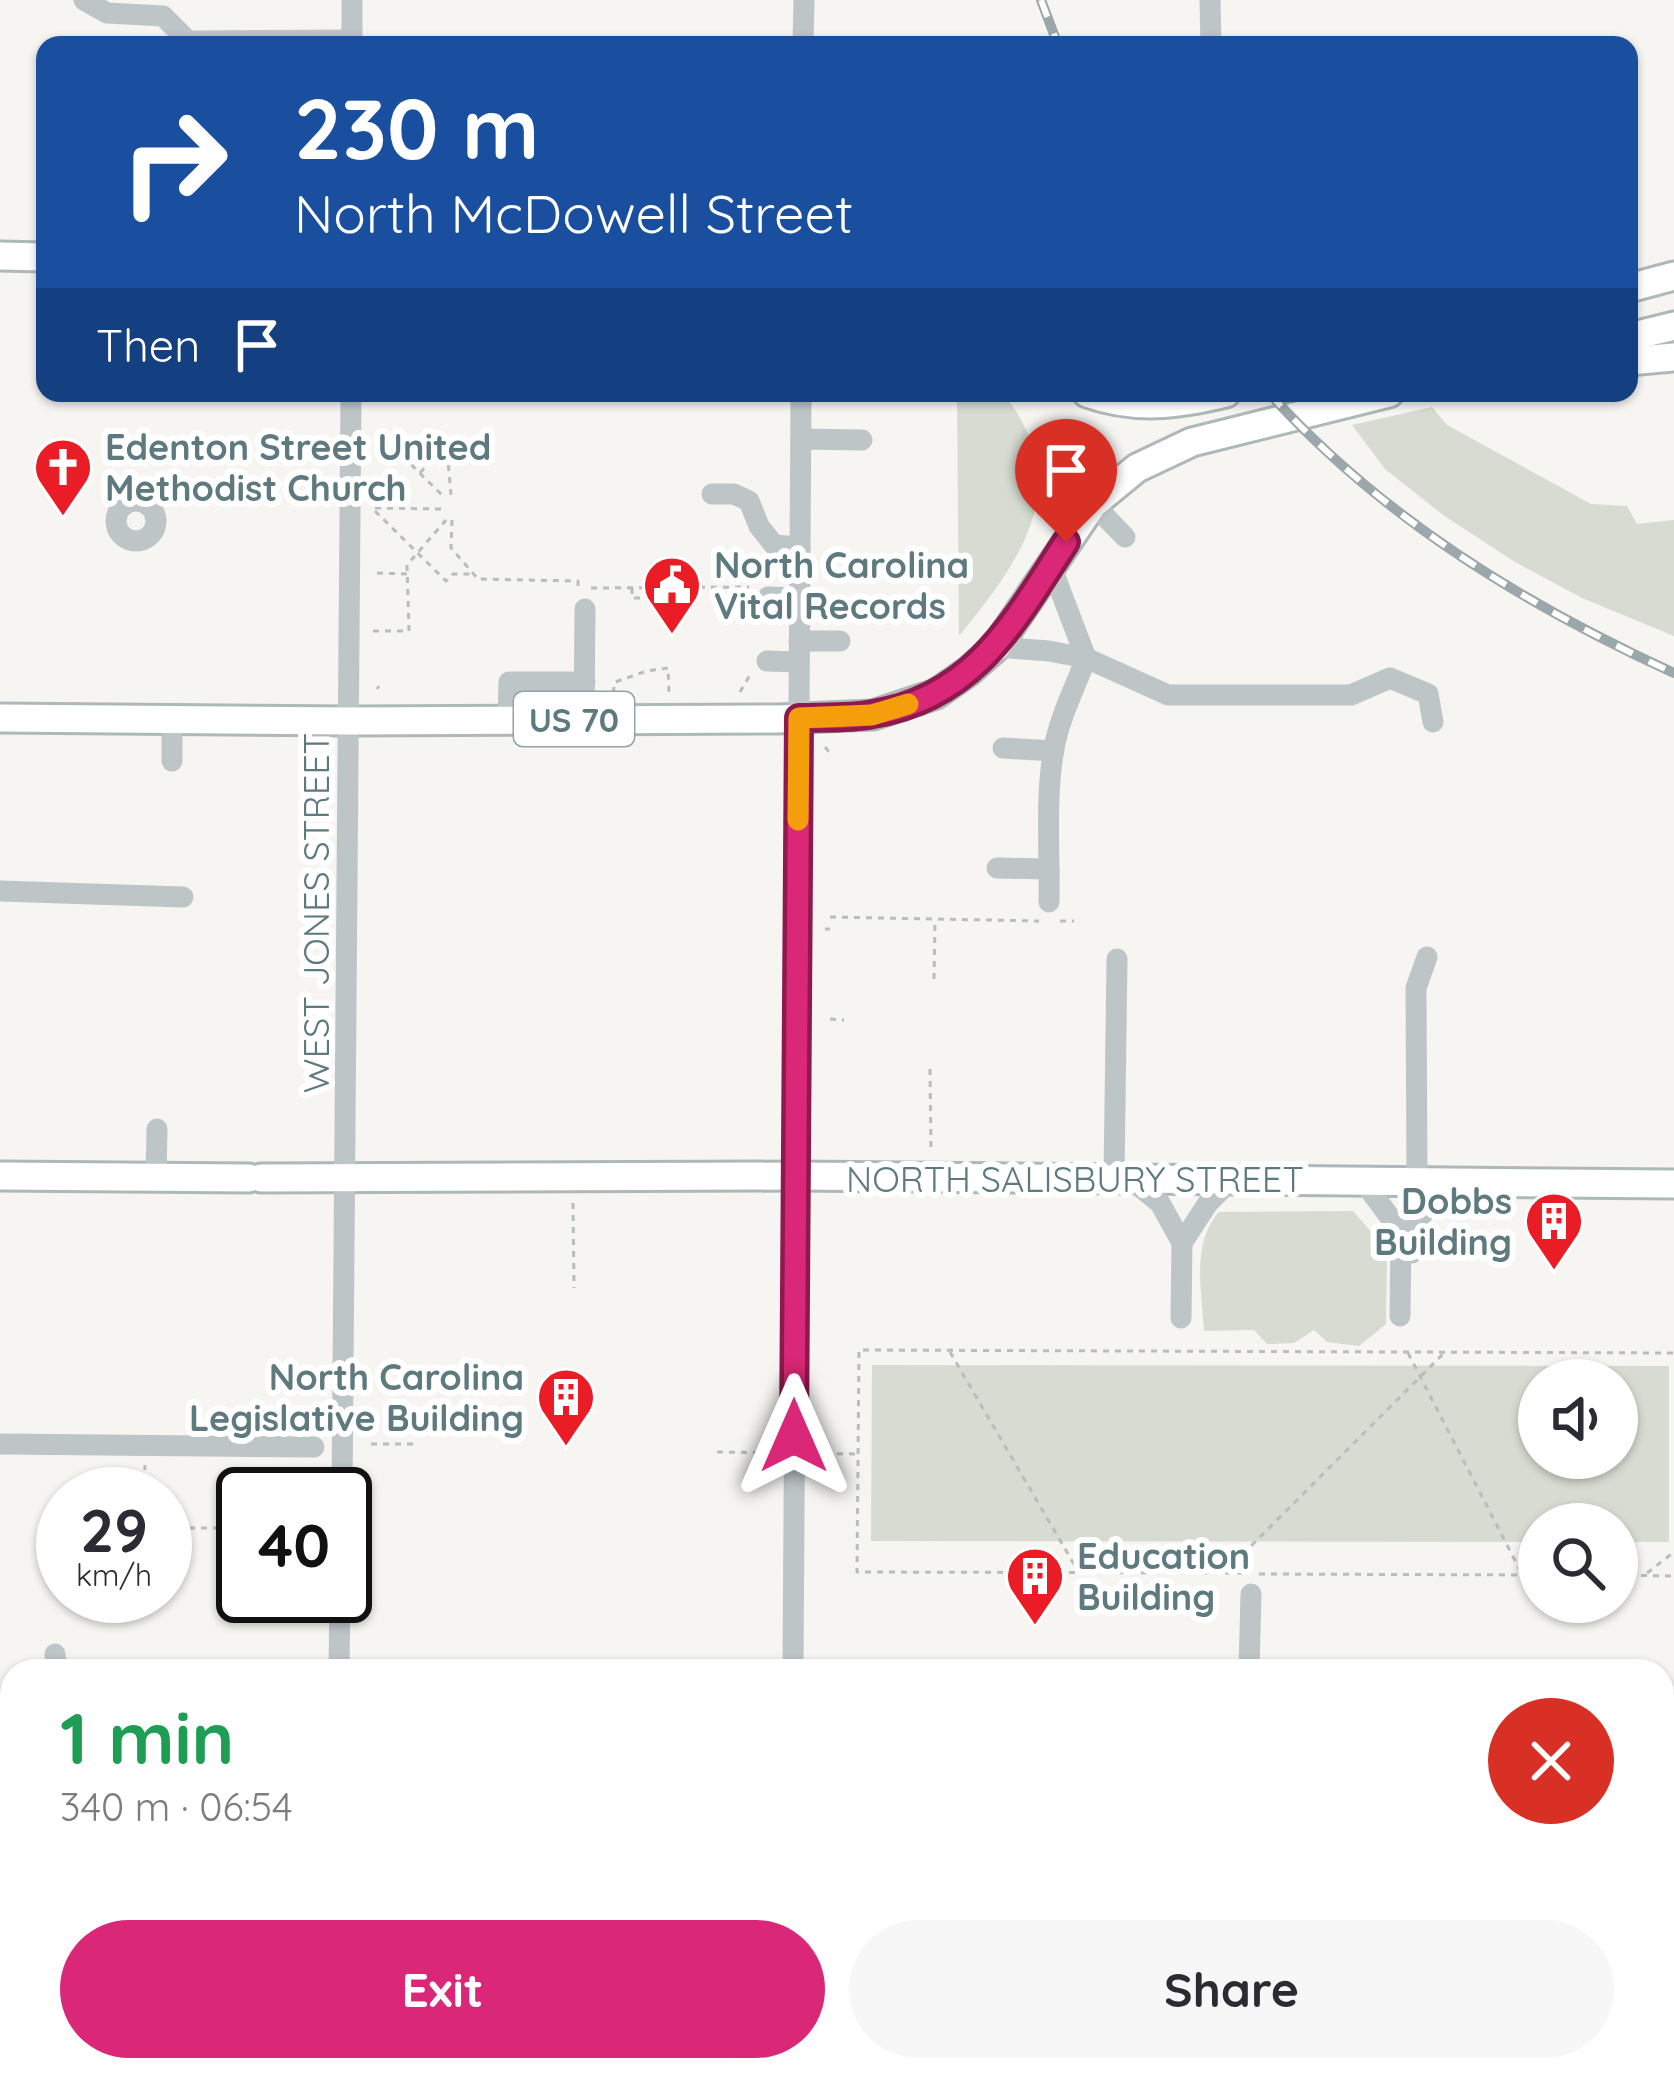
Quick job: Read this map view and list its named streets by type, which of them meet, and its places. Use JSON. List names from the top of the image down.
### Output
{
  "streets": {
    "main road": ["US 70", "NORTH SALISBURY STREET"],
    "street": ["WEST JONES STREET"]
  },
  "crossings": [
    ["US 70", "WEST JONES STREET"],
    ["WEST JONES STREET", "NORTH SALISBURY STREET"]
  ],
  "places": {
    "church": ["Edenton Street United Methodist Church"],
    "public building": ["North Carolina Vital Records"],
    "building": ["Dobbs Building", "North Carolina Legislative Building", "Education Building"]
  },
  "page": {
    "turn": ["230 m", "North McDowell Street"],
    "then": "Then",
    "speed": "29 km/h",
    "limit": "40",
    "heading": ["1 min", "340 m · 06:54"],
    "buttons": ["Exit", "Share"]
  }
}
